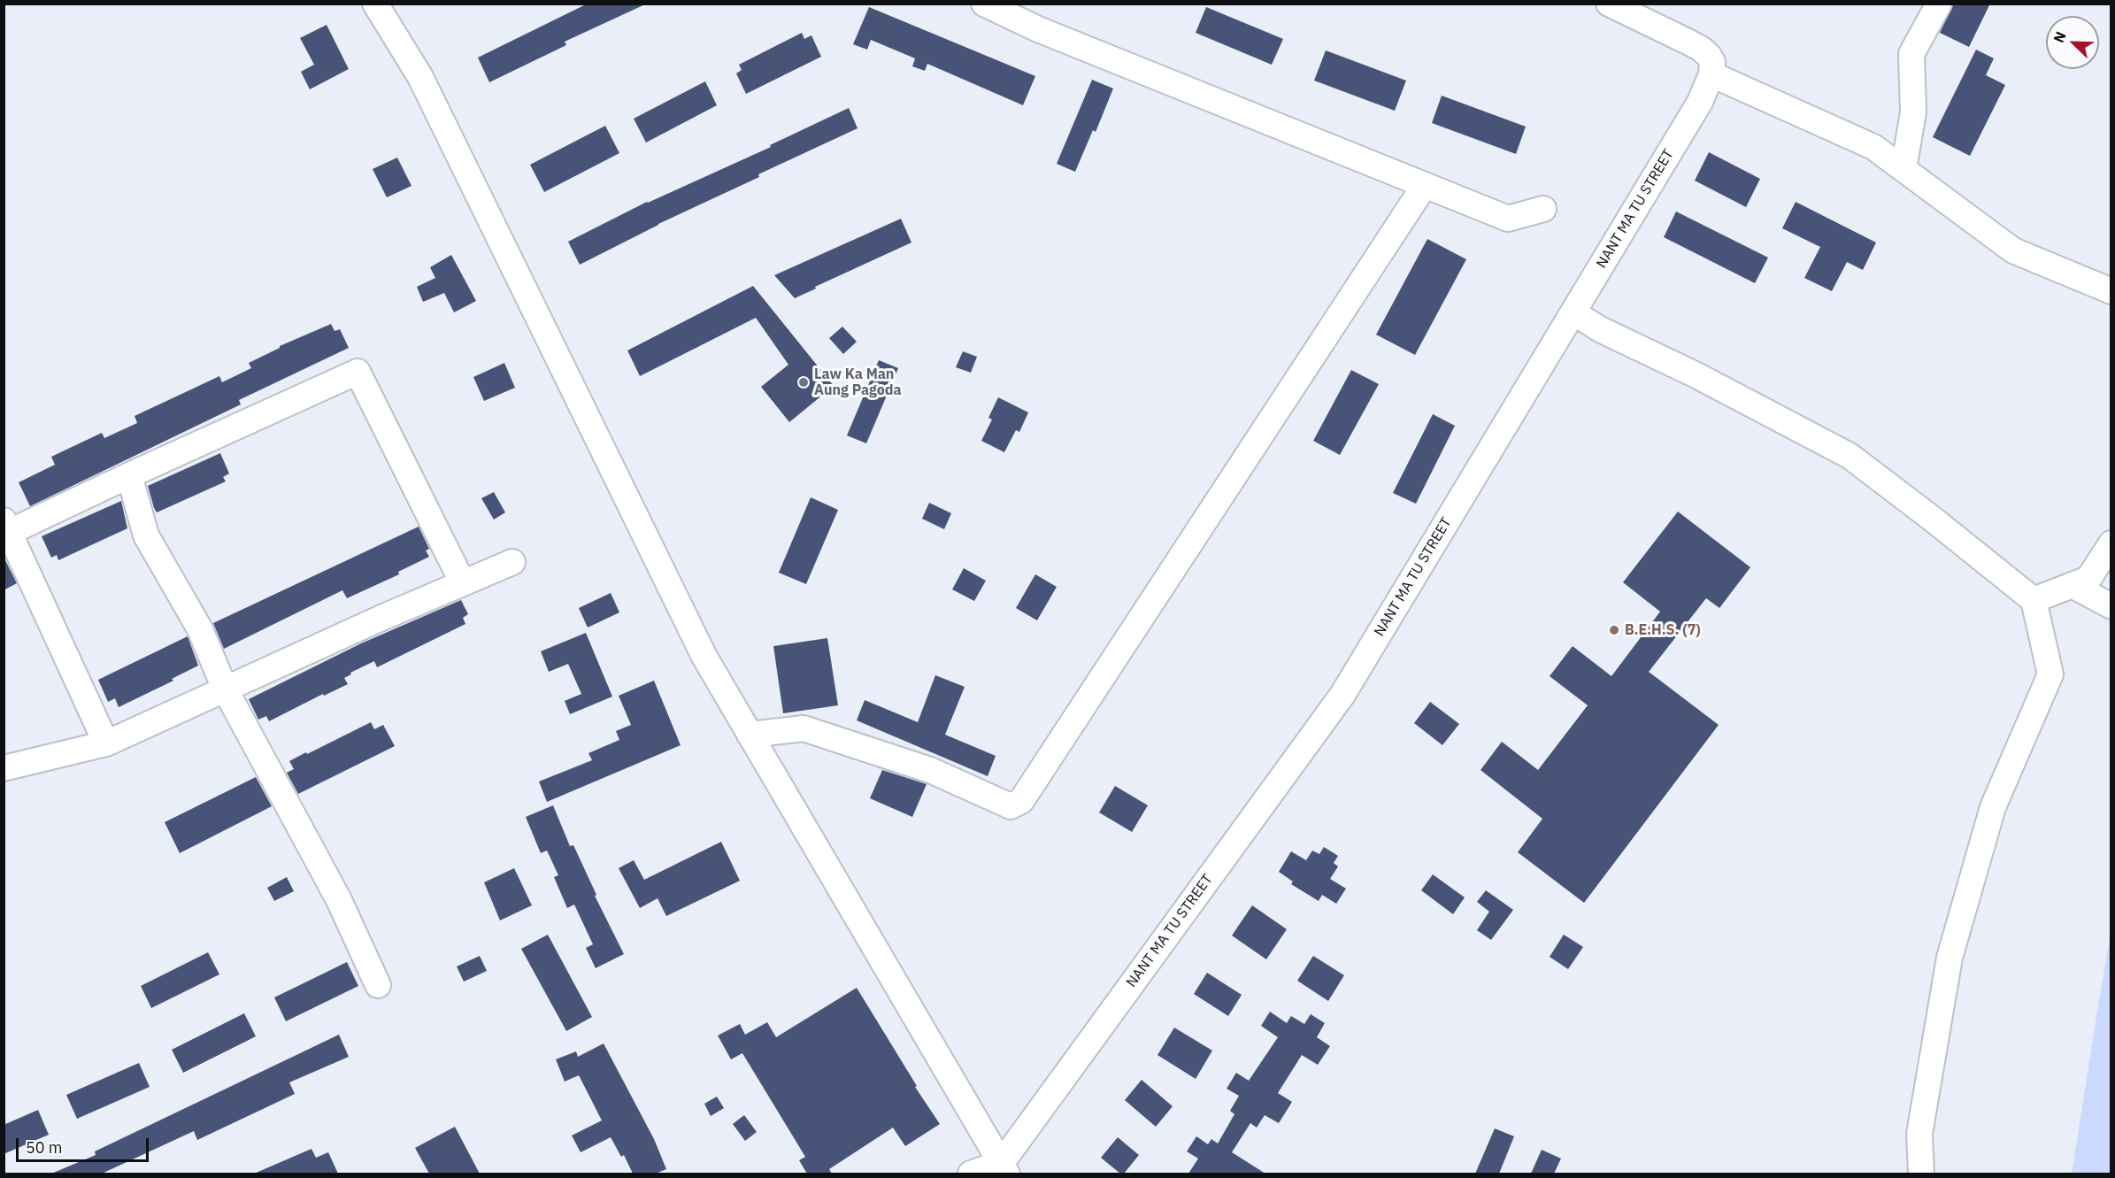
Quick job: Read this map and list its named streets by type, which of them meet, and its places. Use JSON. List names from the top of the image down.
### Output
{
  "streets": {
    "street": ["NANT MA TU STREET"]
  },
  "places": ["Law Ka Man Aung Pagoda", "B.E.H.S. (7)"],
  "scale_bar": "50 m",
  "north": "top left"
}
